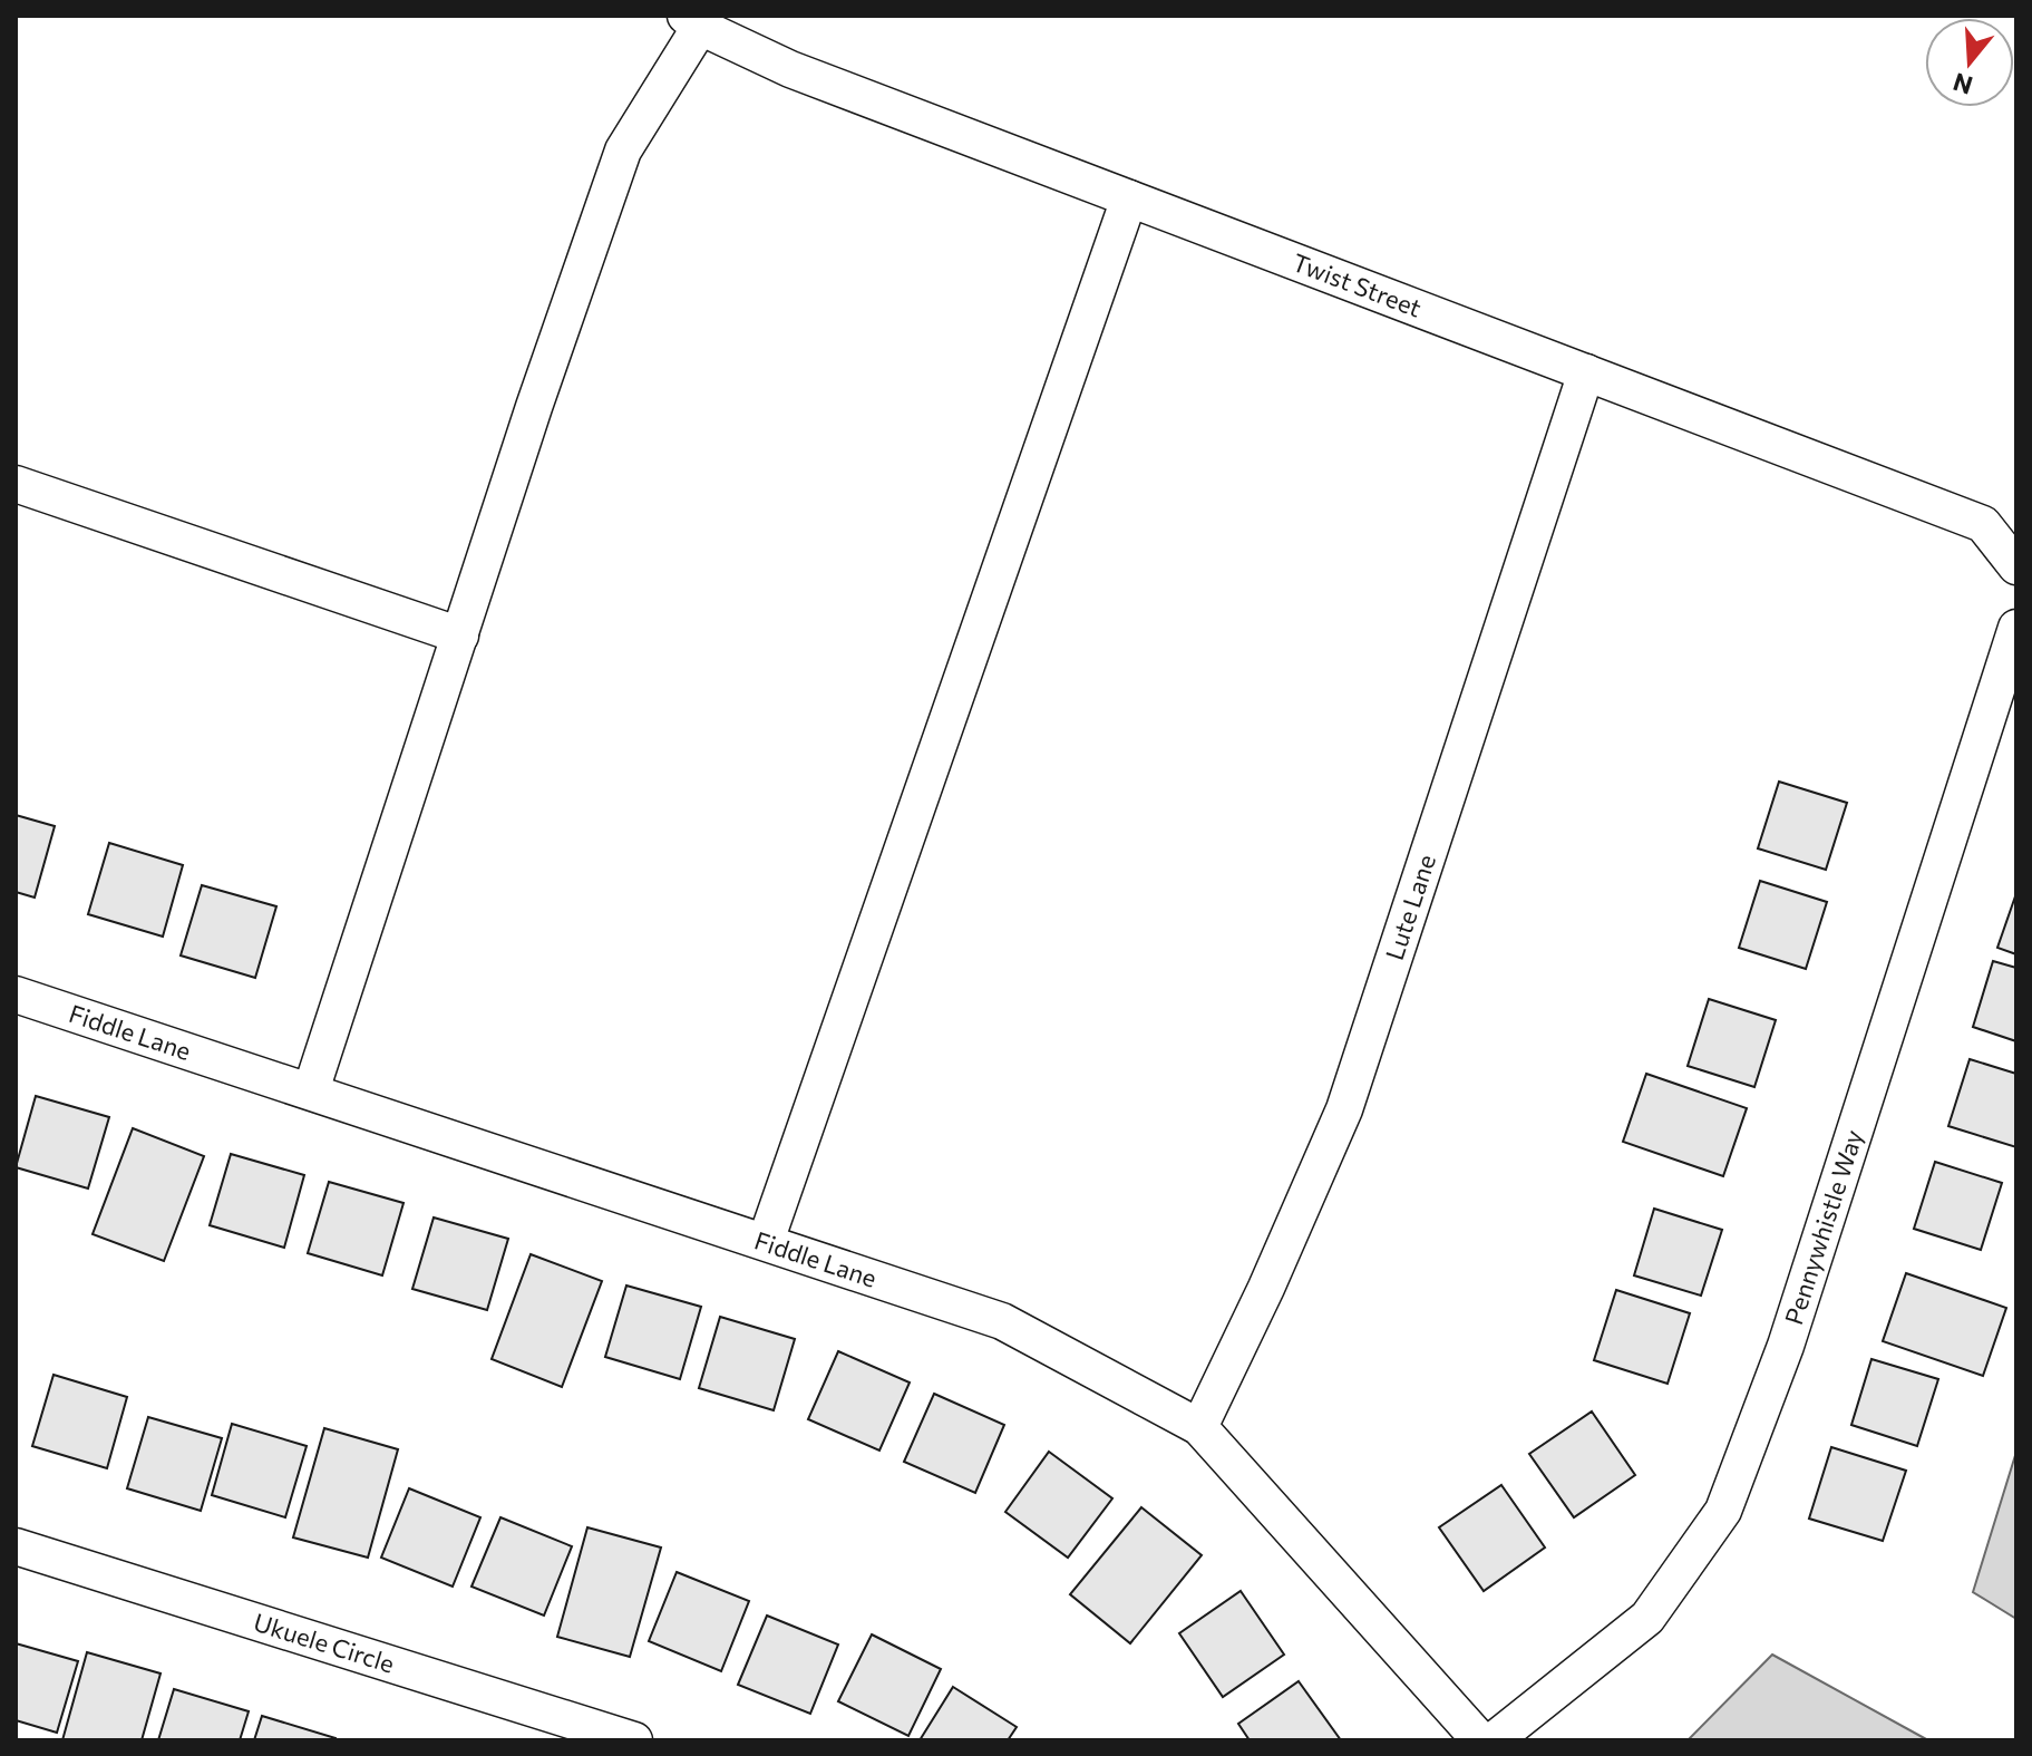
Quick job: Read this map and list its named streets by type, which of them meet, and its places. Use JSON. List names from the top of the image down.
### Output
{
  "streets": {
    "street": [
      "Twist Street",
      "Lute Lane",
      "Fiddle Lane",
      "Pennywhistle Way",
      "Ukuele Circle"
    ]
  },
  "crossings": [
    ["Twist Street", "Lute Lane"],
    ["Lute Lane", "Fiddle Lane"]
  ],
  "north": "bottom"
}
